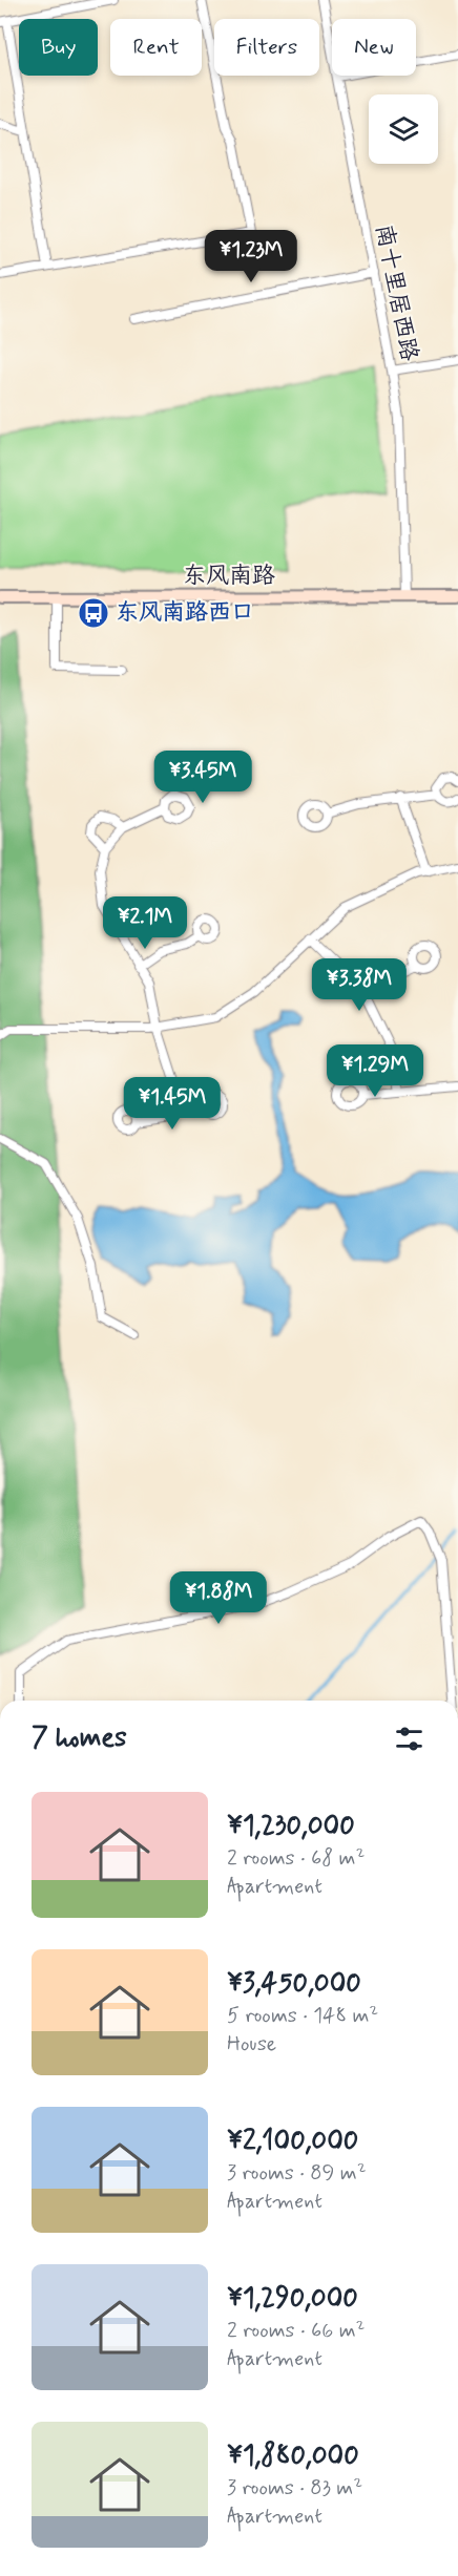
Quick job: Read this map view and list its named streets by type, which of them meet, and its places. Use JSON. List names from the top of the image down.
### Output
{
  "streets": {
    "street": ["南十里居西路", "东风南路"]
  },
  "crossings": [
    ["南十里居西路", "东风南路"]
  ],
  "places": {
    "bus stop": ["东风南路西口"]
  },
  "page": {
    "chip": [
      "Buy",
      "Rent",
      "Filters",
      "New"
    ],
    "price": [
      "¥1.23M",
      "¥3.45M",
      "¥2.1M",
      "¥3.38M",
      "¥1.29M",
      "¥1.45M",
      "¥1.88M"
    ],
    "heading": "7 homes",
    "list": [
      {
        "name": "¥1,230,000",
        "note": "2 rooms · 68 m² · Apartment"
      },
      {
        "name": "¥3,450,000",
        "note": "5 rooms · 148 m² · House"
      },
      {
        "name": "¥2,100,000",
        "note": "3 rooms · 89 m² · Apartment"
      },
      {
        "name": "¥1,290,000",
        "note": "2 rooms · 66 m² · Apartment"
      },
      {
        "name": "¥1,880,000",
        "note": "3 rooms · 83 m² · Apartment"
      }
    ]
  }
}
